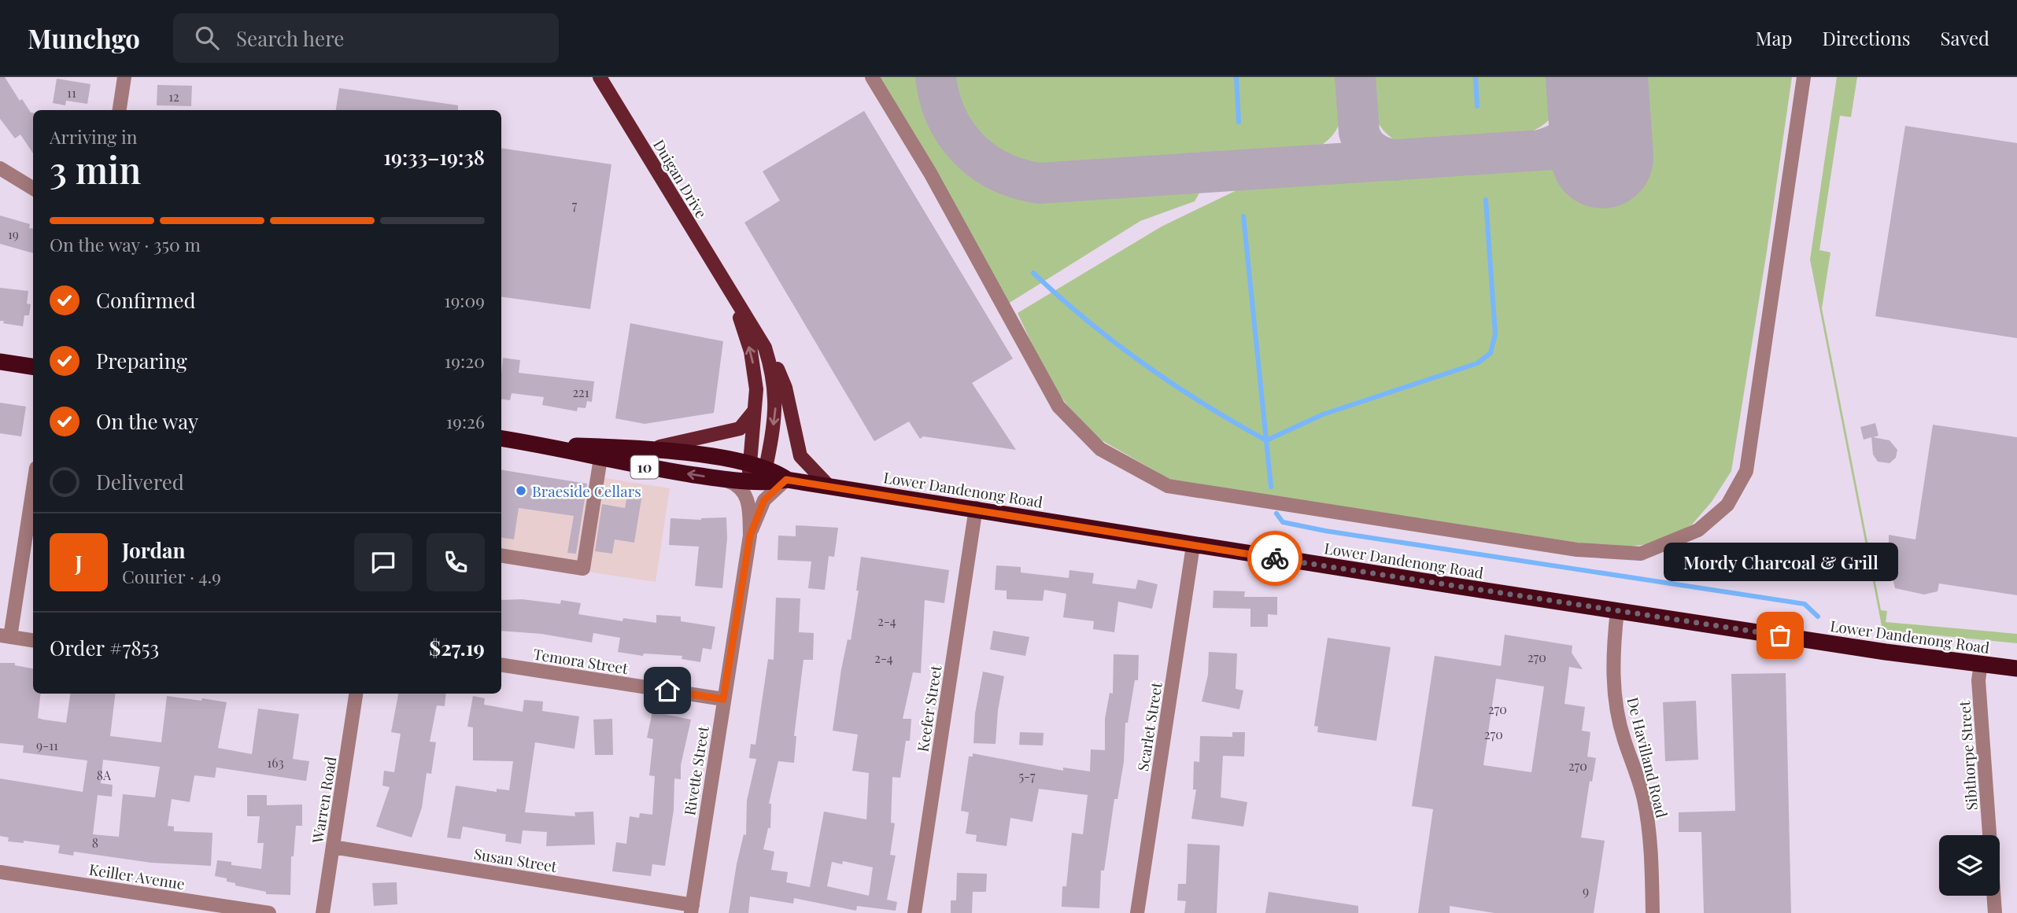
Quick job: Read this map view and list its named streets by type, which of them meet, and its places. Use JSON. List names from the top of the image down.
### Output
{
  "streets": {
    "highway": ["10", "Lower Dandenong Road"],
    "main road": ["Duigan Drive"],
    "street": [
      "Temora Street",
      "Keefer Street",
      "Scarlet Street",
      "Sibthorpe Street",
      "De Havilland Road",
      "Rivette Street",
      "Warren Road",
      "Susan Street",
      "Keiller Avenue"
    ]
  },
  "crossings": [
    ["Duigan Drive", "Lower Dandenong Road"],
    ["Lower Dandenong Road", "Keefer Street"],
    ["Lower Dandenong Road", "Scarlet Street"],
    ["Lower Dandenong Road", "Sibthorpe Street"],
    ["Lower Dandenong Road", "De Havilland Road"],
    ["Lower Dandenong Road", "Rivette Street"],
    ["Temora Street", "Rivette Street"],
    ["Rivette Street", "Susan Street"],
    ["Warren Road", "Susan Street"]
  ],
  "places": ["Braeside Cellars", "Mordy Charcoal & Grill"],
  "house_numbers": [
    "11",
    "12",
    "7",
    "19",
    "221",
    "2-4",
    "270",
    "2-4",
    "270",
    "270",
    "9-11",
    "163",
    "270",
    "8A",
    "5-7",
    "8",
    "9"
  ],
  "page": {
    "header": "Munchgo",
    "search": "Search here",
    "nav": ["Map", "Directions", "Saved"],
    "heading": ["3 min", "Arriving in", "19:33–19:38"],
    "panel": [
      "Jordan",
      "Courier · 4.9",
      "Order #7853",
      "$27.19"
    ],
    "bar": "On the way · 350 m",
    "list": [
      ["Confirmed", "19:09"],
      ["Preparing", "19:20"],
      ["On the way", "19:26"],
      "Delivered"
    ],
    "round": "J",
    "bubble": "Mordy Charcoal & Grill"
  }
}
